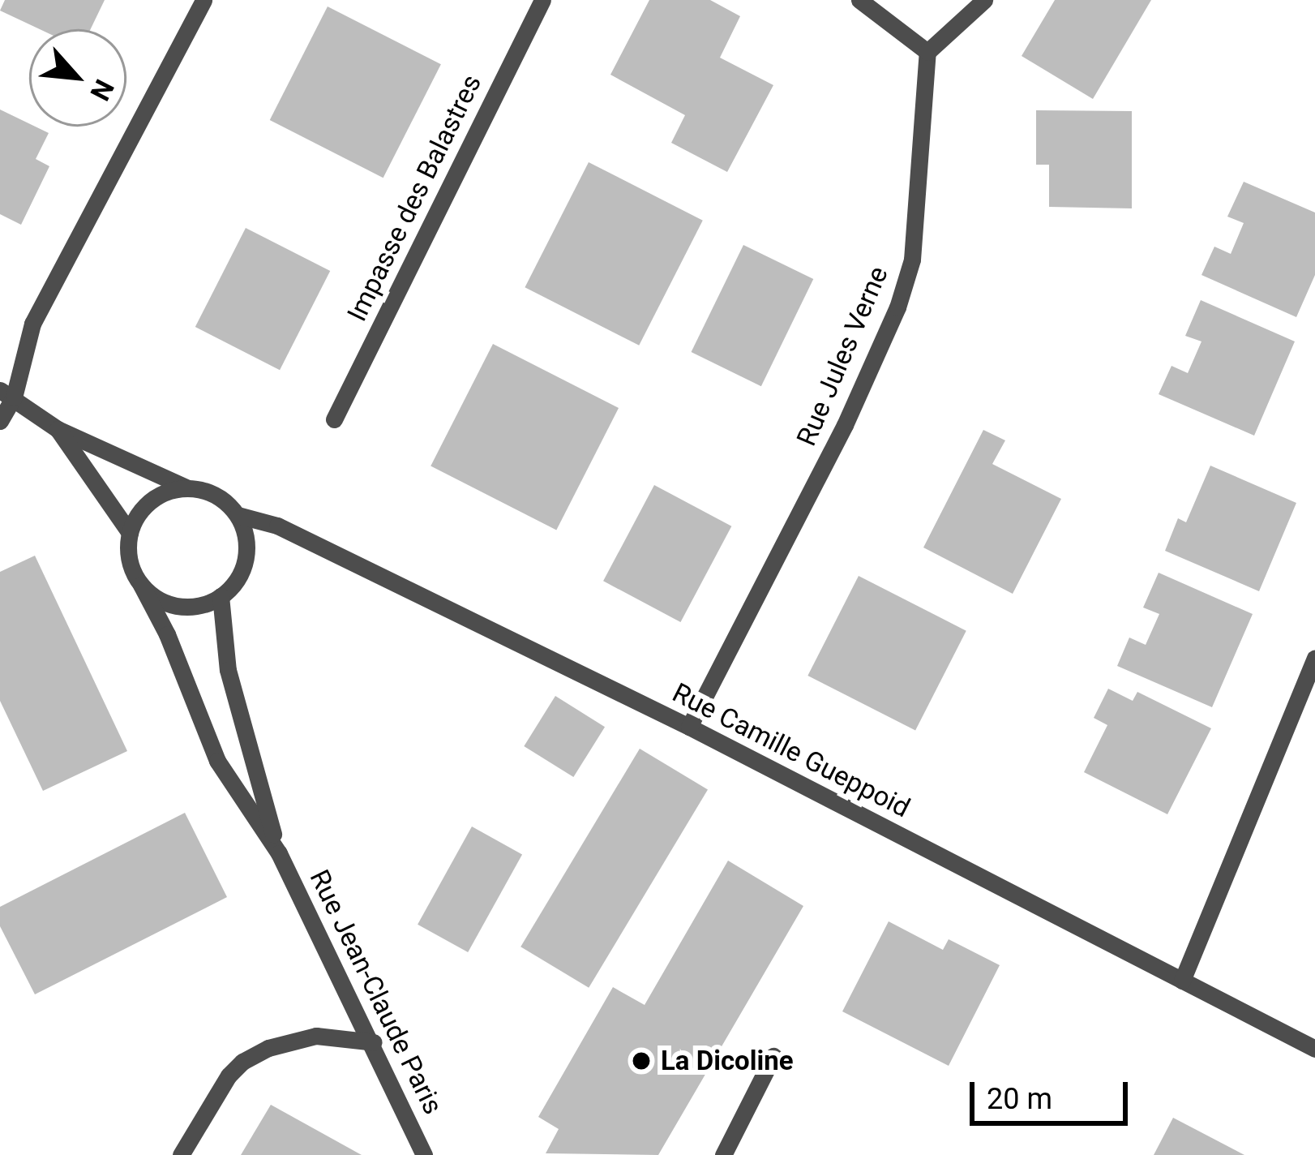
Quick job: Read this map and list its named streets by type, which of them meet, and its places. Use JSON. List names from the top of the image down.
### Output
{
  "streets": {
    "street": [
      "Impasse des Balastres",
      "Rue Jules Verne",
      "Rue Camille Gueppoid",
      "Rue Jean-Claude Paris"
    ]
  },
  "crossings": [
    ["Rue Jules Verne", "Rue Camille Gueppoid"],
    ["Rue Camille Gueppoid", "Rue Jean-Claude Paris"]
  ],
  "places": ["La Dicoline"],
  "scale_bar": "20 m",
  "north": "bottom right"
}
